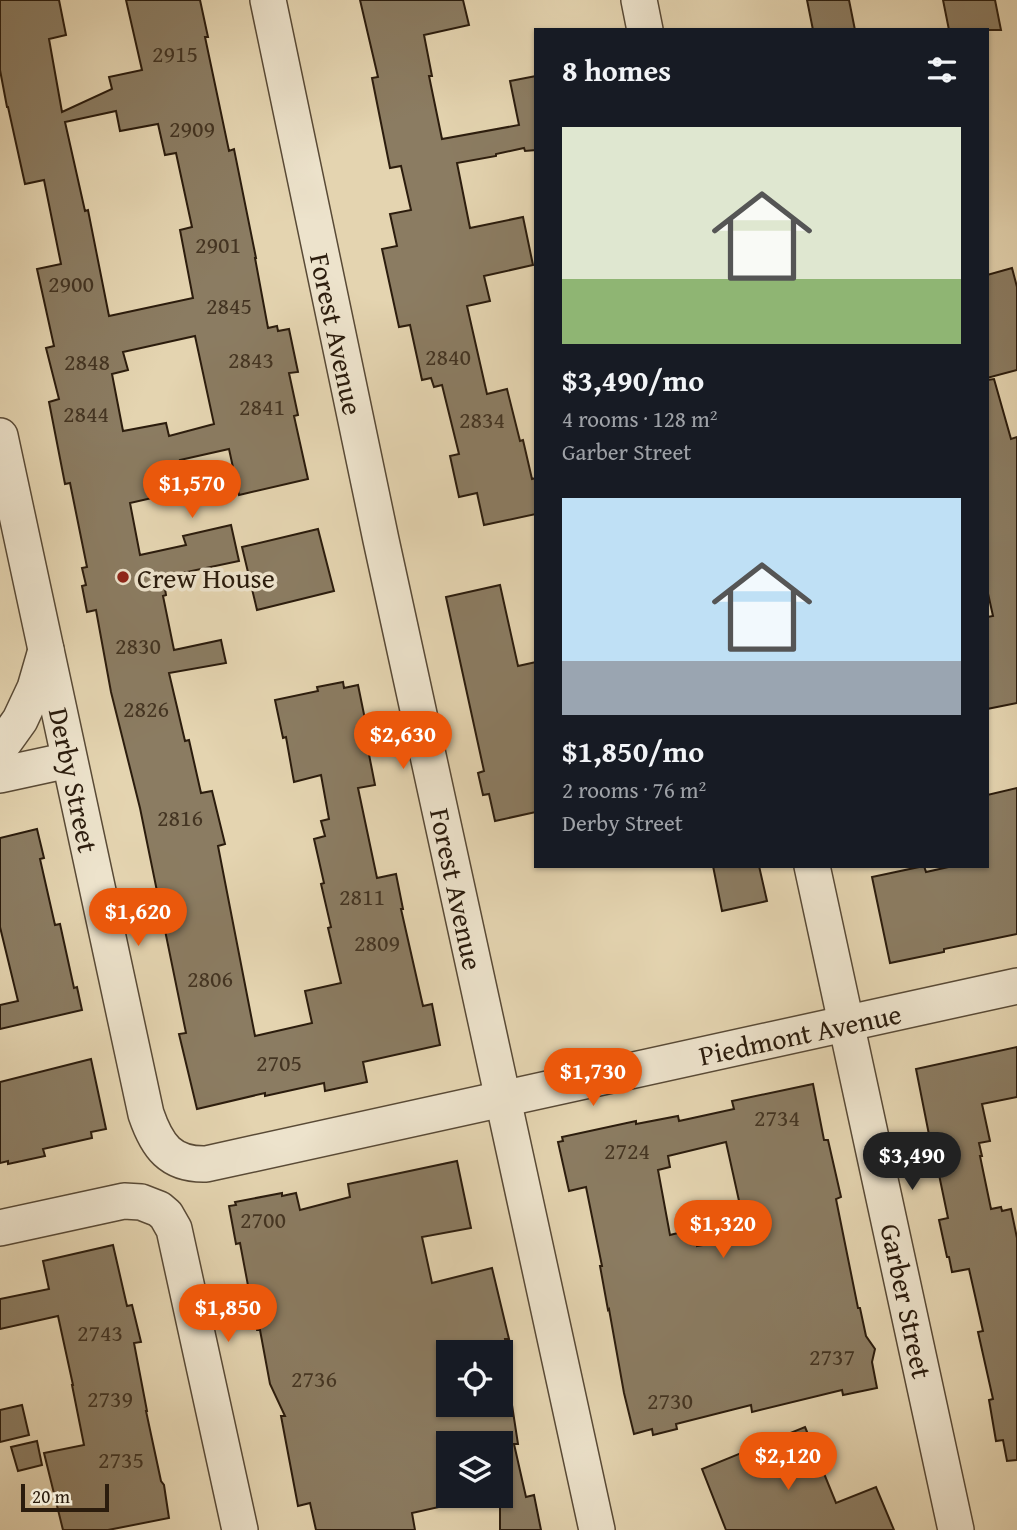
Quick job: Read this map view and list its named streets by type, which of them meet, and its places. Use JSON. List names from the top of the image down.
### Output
{
  "streets": {
    "street": [
      "Forest Avenue",
      "Derby Street",
      "Piedmont Avenue",
      "Garber Street"
    ]
  },
  "crossings": [
    ["Forest Avenue", "Piedmont Avenue"],
    ["Derby Street", "Piedmont Avenue"],
    ["Piedmont Avenue", "Garber Street"]
  ],
  "places": ["Crew House"],
  "house_numbers": [
    "2915",
    "2909",
    "2901",
    "2900",
    "2845",
    "2840",
    "2843",
    "2848",
    "2841",
    "2844",
    "2834",
    "2830",
    "2826",
    "2816",
    "2811",
    "2809",
    "2806",
    "2705",
    "2734",
    "2724",
    "2700",
    "2743",
    "2737",
    "2736",
    "2739",
    "2730",
    "2735"
  ],
  "scale_bar": "20 m",
  "page": {
    "heading": "8 homes",
    "list": [
      {
        "name": "$3,490/mo",
        "note": "4 rooms · 128 m² · Garber Street"
      },
      {
        "name": "$1,850/mo",
        "note": "2 rooms · 76 m² · Derby Street"
      }
    ],
    "price": [
      "$1,570",
      "$2,630",
      "$1,620",
      "$1,730",
      "$3,490",
      "$1,320",
      "$1,850",
      "$2,120"
    ],
    "scale": "20 m"
  }
}
